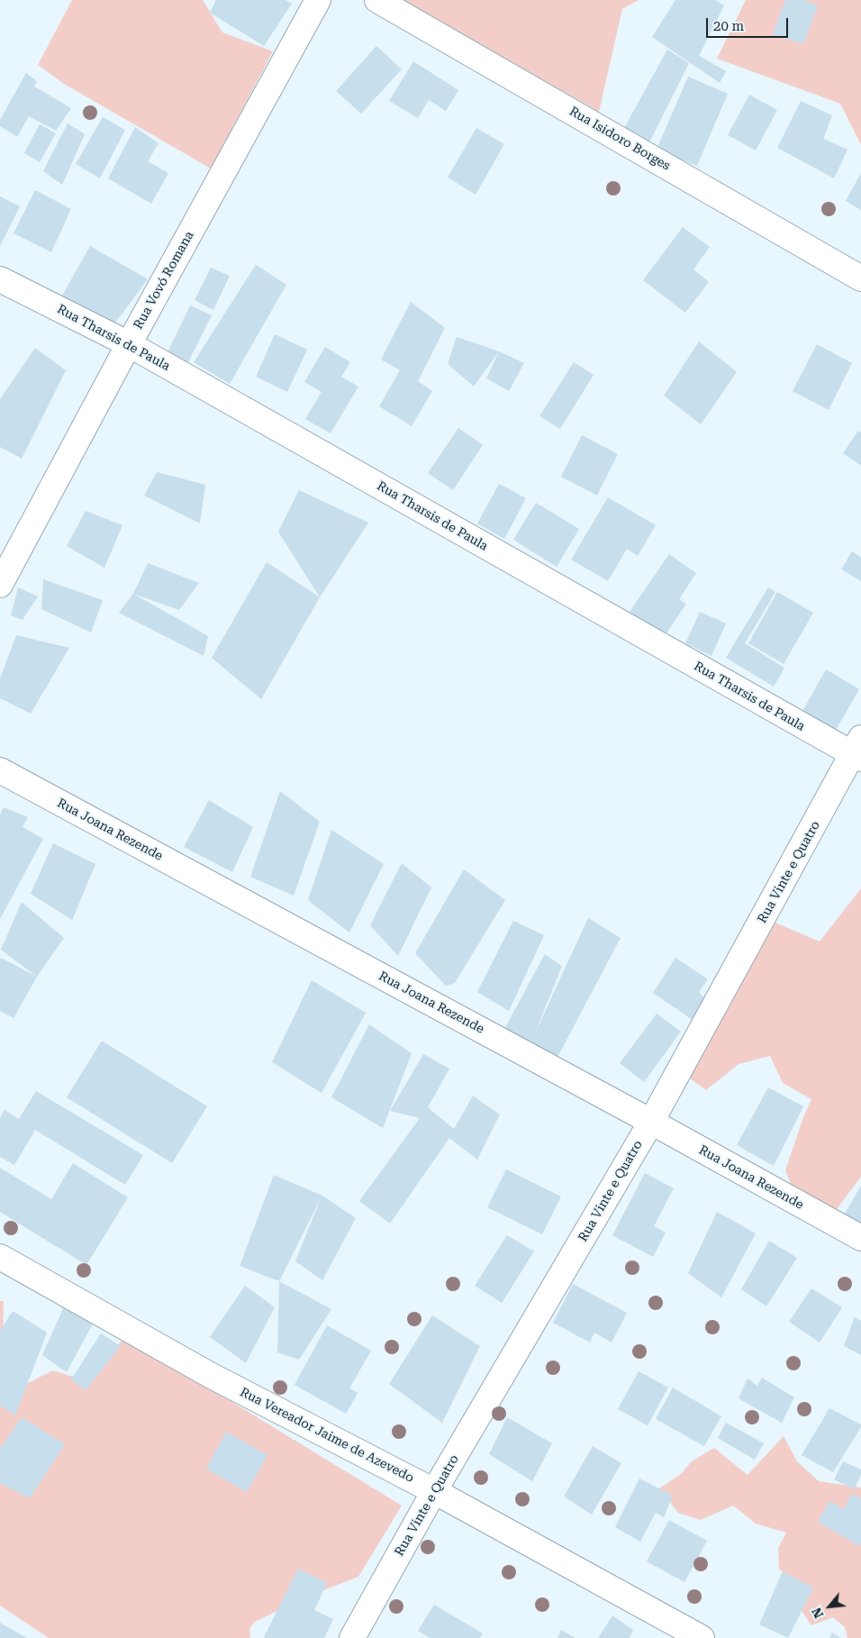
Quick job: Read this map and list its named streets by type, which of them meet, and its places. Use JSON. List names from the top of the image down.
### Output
{
  "streets": {
    "street": [
      "Rua Isidoro Borges",
      "Rua Vovó Romana",
      "Rua Tharsis de Paula",
      "Rua Joana Rezende",
      "Rua Vinte e Quatro",
      "Rua Vereador Jaime de Azevedo"
    ]
  },
  "crossings": [
    ["Rua Vovó Romana", "Rua Tharsis de Paula"],
    ["Rua Tharsis de Paula", "Rua Vinte e Quatro"],
    ["Rua Joana Rezende", "Rua Vinte e Quatro"],
    ["Rua Vinte e Quatro", "Rua Vereador Jaime de Azevedo"]
  ],
  "scale_bar": "20 m",
  "north": "bottom left"
}
